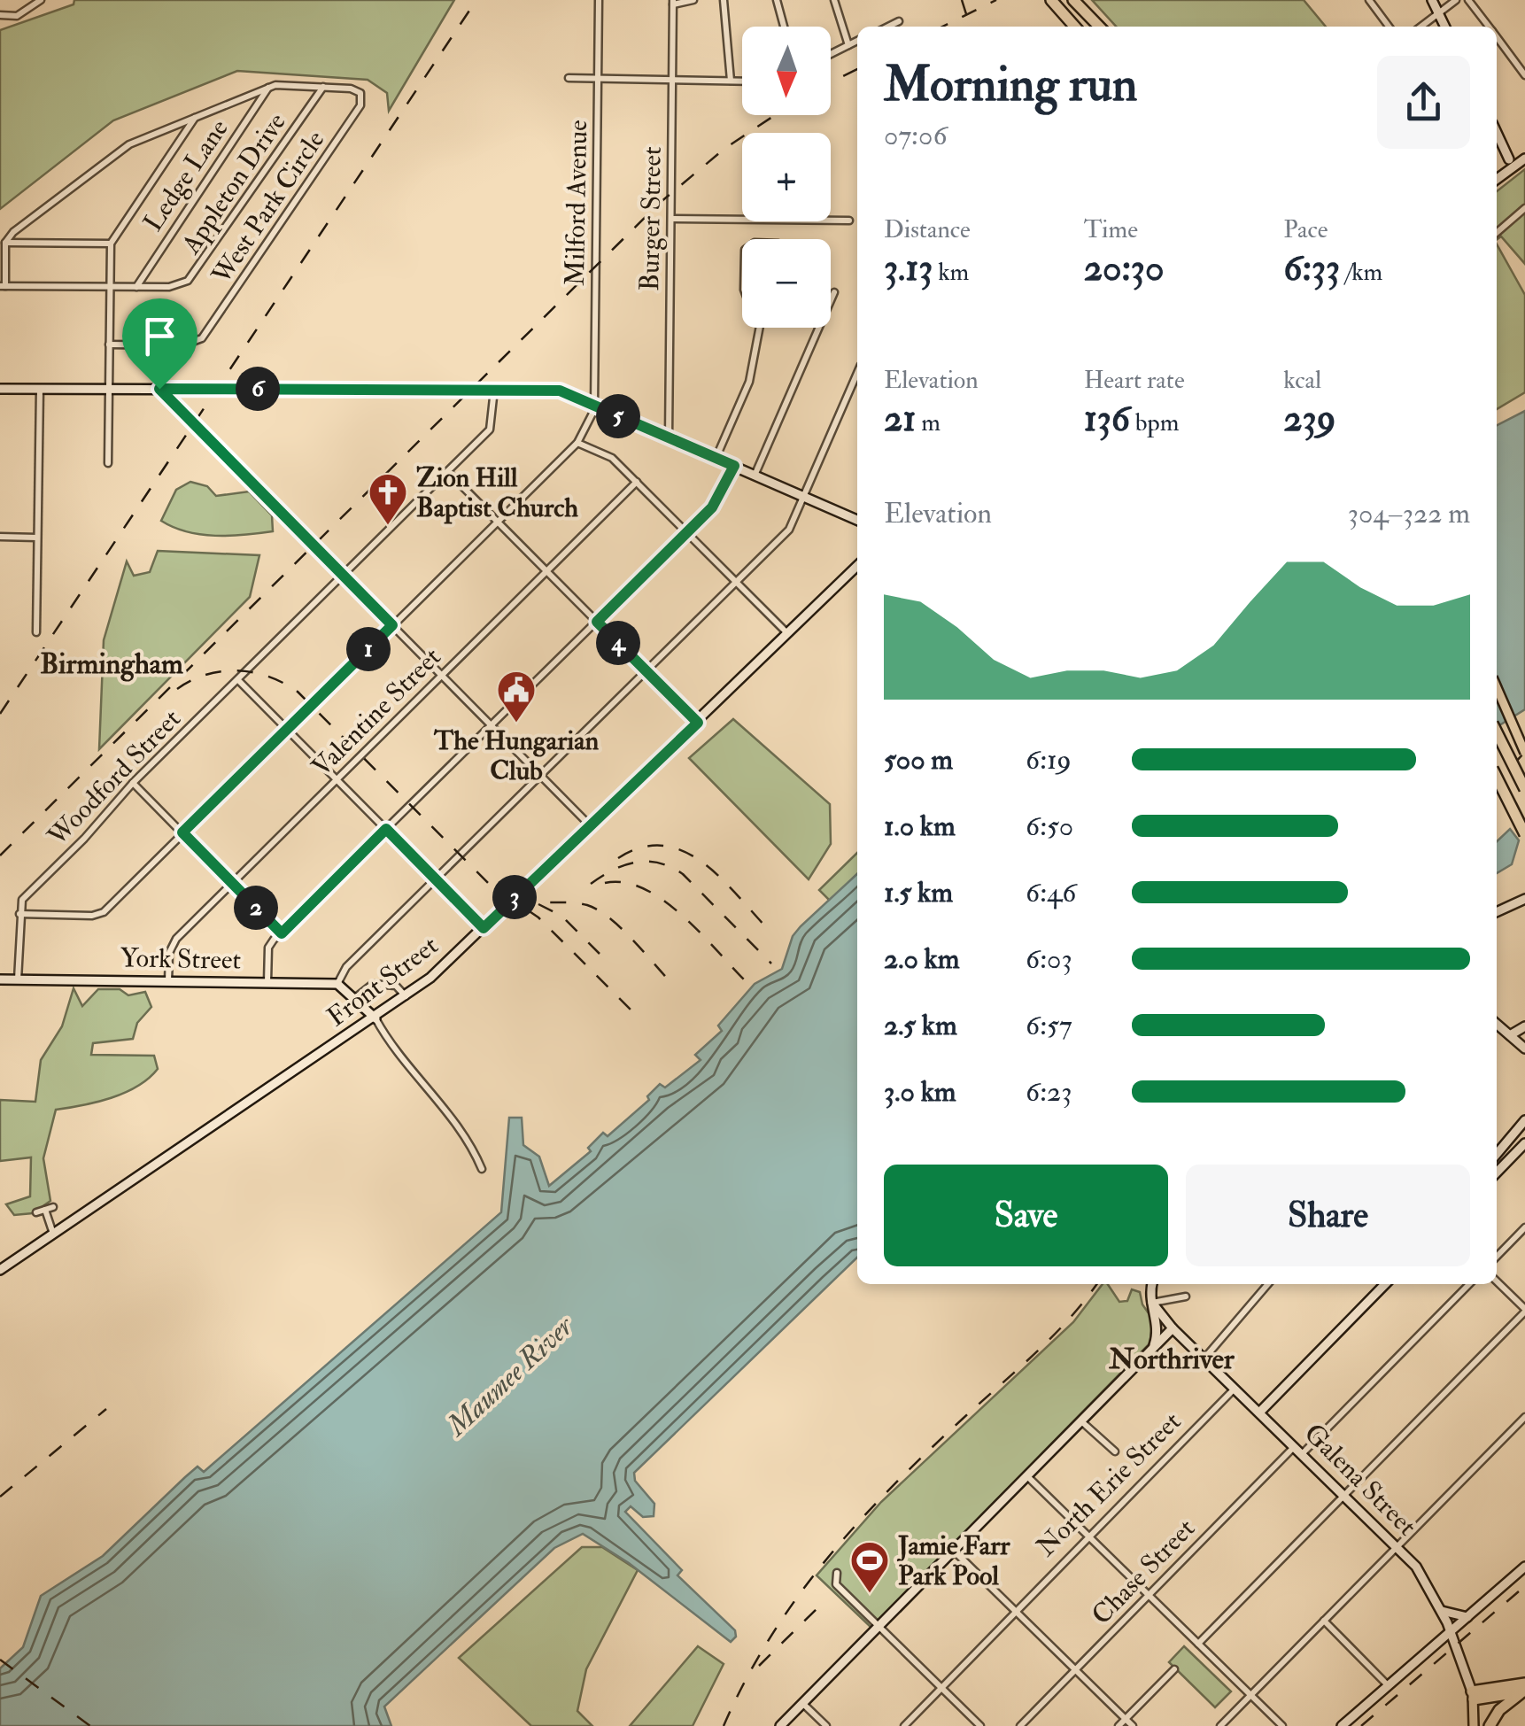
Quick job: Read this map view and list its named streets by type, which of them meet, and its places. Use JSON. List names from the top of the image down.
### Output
{
  "streets": {
    "main road": ["Galena Street"],
    "street": [
      "Ledge Lane",
      "Appleton Drive",
      "Milford Avenue",
      "West Park Circle",
      "Burger Street",
      "Valentine Street",
      "Woodford Street",
      "York Street",
      "Front Street",
      "North Erie Street",
      "Chase Street"
    ]
  },
  "crossings": [
    ["Ledge Lane", "Appleton Drive"],
    ["Appleton Drive", "West Park Circle"],
    ["Valentine Street", "York Street"],
    ["Galena Street", "North Erie Street"],
    ["Galena Street", "Chase Street"]
  ],
  "districts": ["Birmingham", "Northriver"],
  "water": ["Maumee River"],
  "places": {
    "church": ["Zion Hill Baptist Church"],
    "public building": ["The Hungarian Club"],
    "sports": ["Jamie Farr Park Pool"]
  },
  "north": "bottom",
  "page": {
    "map_buttons": ["+", "−"],
    "heading": ["Morning run", "07:06"],
    "stats": [
      ["Distance", "3.13 km"],
      ["Time", "20:30"],
      ["Pace", "6:33 /km"],
      ["Elevation", "21 m"],
      ["Heart rate", "136 bpm"],
      ["kcal", "239"]
    ],
    "pins": [
      "6",
      "5",
      "4",
      "1",
      "3",
      "2"
    ],
    "chart": ["Elevation", "304–322 m"],
    "list": [
      {
        "name": "500 m",
        "note": "6:19"
      },
      {
        "name": "1.0 km",
        "note": "6:50"
      },
      {
        "name": "1.5 km",
        "note": "6:46"
      },
      {
        "name": "2.0 km",
        "note": "6:03"
      },
      {
        "name": "2.5 km",
        "note": "6:57"
      },
      {
        "name": "3.0 km",
        "note": "6:23"
      }
    ],
    "buttons": ["Save", "Share"]
  }
}
